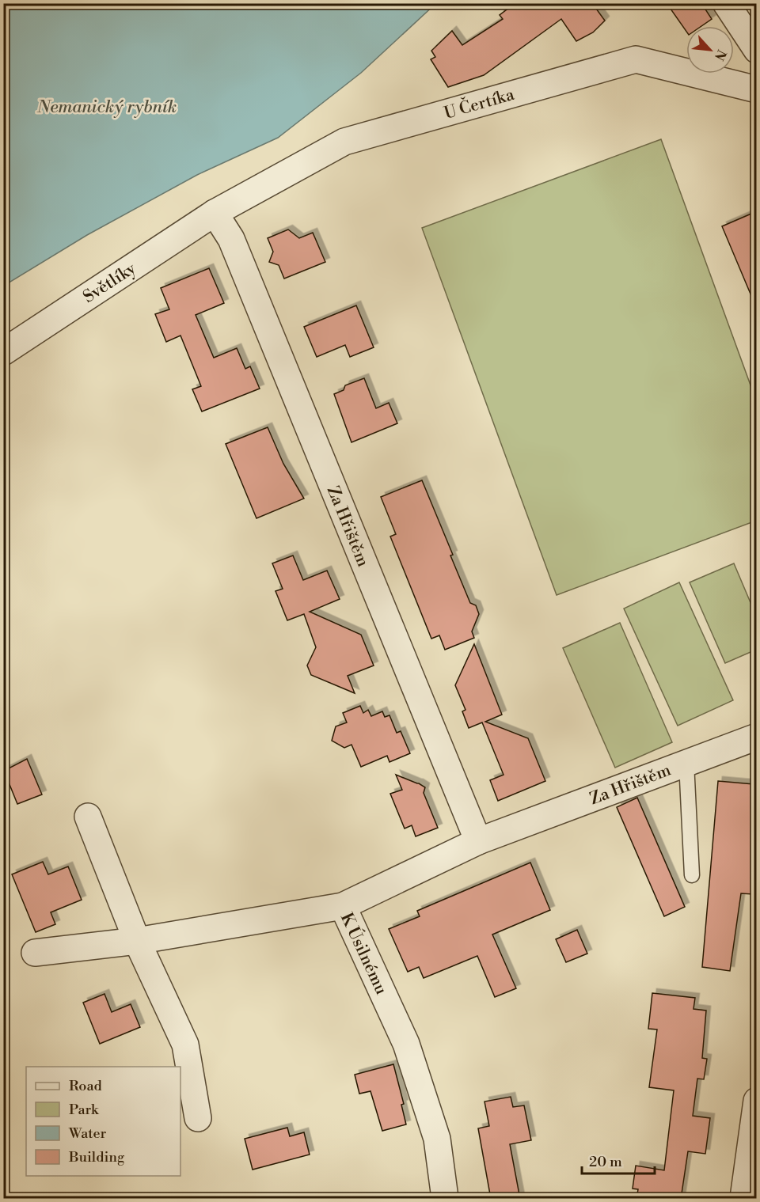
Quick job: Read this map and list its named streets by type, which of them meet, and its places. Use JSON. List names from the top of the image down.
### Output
{
  "streets": {
    "street": [
      "U Čertíka",
      "Světlíky",
      "Za Hřištěm",
      "K Úsilnému"
    ]
  },
  "crossings": [
    ["U Čertíka", "Světlíky"],
    ["U Čertíka", "Za Hřištěm"],
    ["Světlíky", "Za Hřištěm"],
    ["Za Hřištěm", "K Úsilnému"]
  ],
  "water": ["Nemanický rybník"],
  "legend": [
    "Road",
    "Park",
    "Water",
    "Building"
  ],
  "scale_bar": "20 m",
  "north": "bottom right"
}
